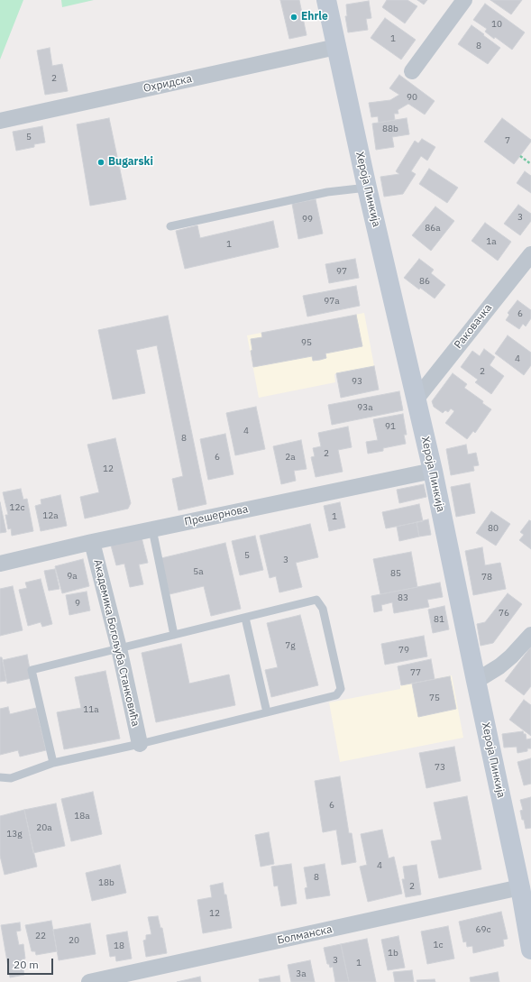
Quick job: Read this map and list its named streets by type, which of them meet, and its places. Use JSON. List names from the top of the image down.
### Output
{
  "streets": {
    "street": [
      "Охридска",
      "Хероја Пинкија",
      "Раковачка",
      "Прешернова",
      "Академика Богољуба Станковића",
      "Болманска"
    ]
  },
  "crossings": [
    ["Охридска", "Хероја Пинкија"],
    ["Хероја Пинкија", "Раковачка"],
    ["Хероја Пинкија", "Прешернова"],
    ["Хероја Пинкија", "Болманска"],
    ["Прешернова", "Академика Богољуба Станковића"]
  ],
  "places": ["Ehrle", "Bugarski"],
  "house_numbers": [
    "10",
    "1",
    "8",
    "2",
    "90",
    "88b",
    "5",
    "7",
    "3",
    "99",
    "86a",
    "1a",
    "1",
    "97",
    "86",
    "97a",
    "6",
    "95",
    "4",
    "2",
    "93",
    "93a",
    "91",
    "4",
    "8",
    "2",
    "6",
    "2a",
    "12",
    "12c",
    "12a",
    "1",
    "80",
    "5",
    "3",
    "5a",
    "85",
    "9a",
    "78",
    "83",
    "9",
    "76",
    "81",
    "7g",
    "79",
    "77",
    "75",
    "11a",
    "73",
    "6",
    "18a",
    "20a",
    "13g",
    "4",
    "8",
    "18b",
    "2",
    "12",
    "69c",
    "22",
    "20",
    "1c",
    "18",
    "1b",
    "3",
    "1",
    "3a"
  ],
  "scale_bar": "20 m"
}
